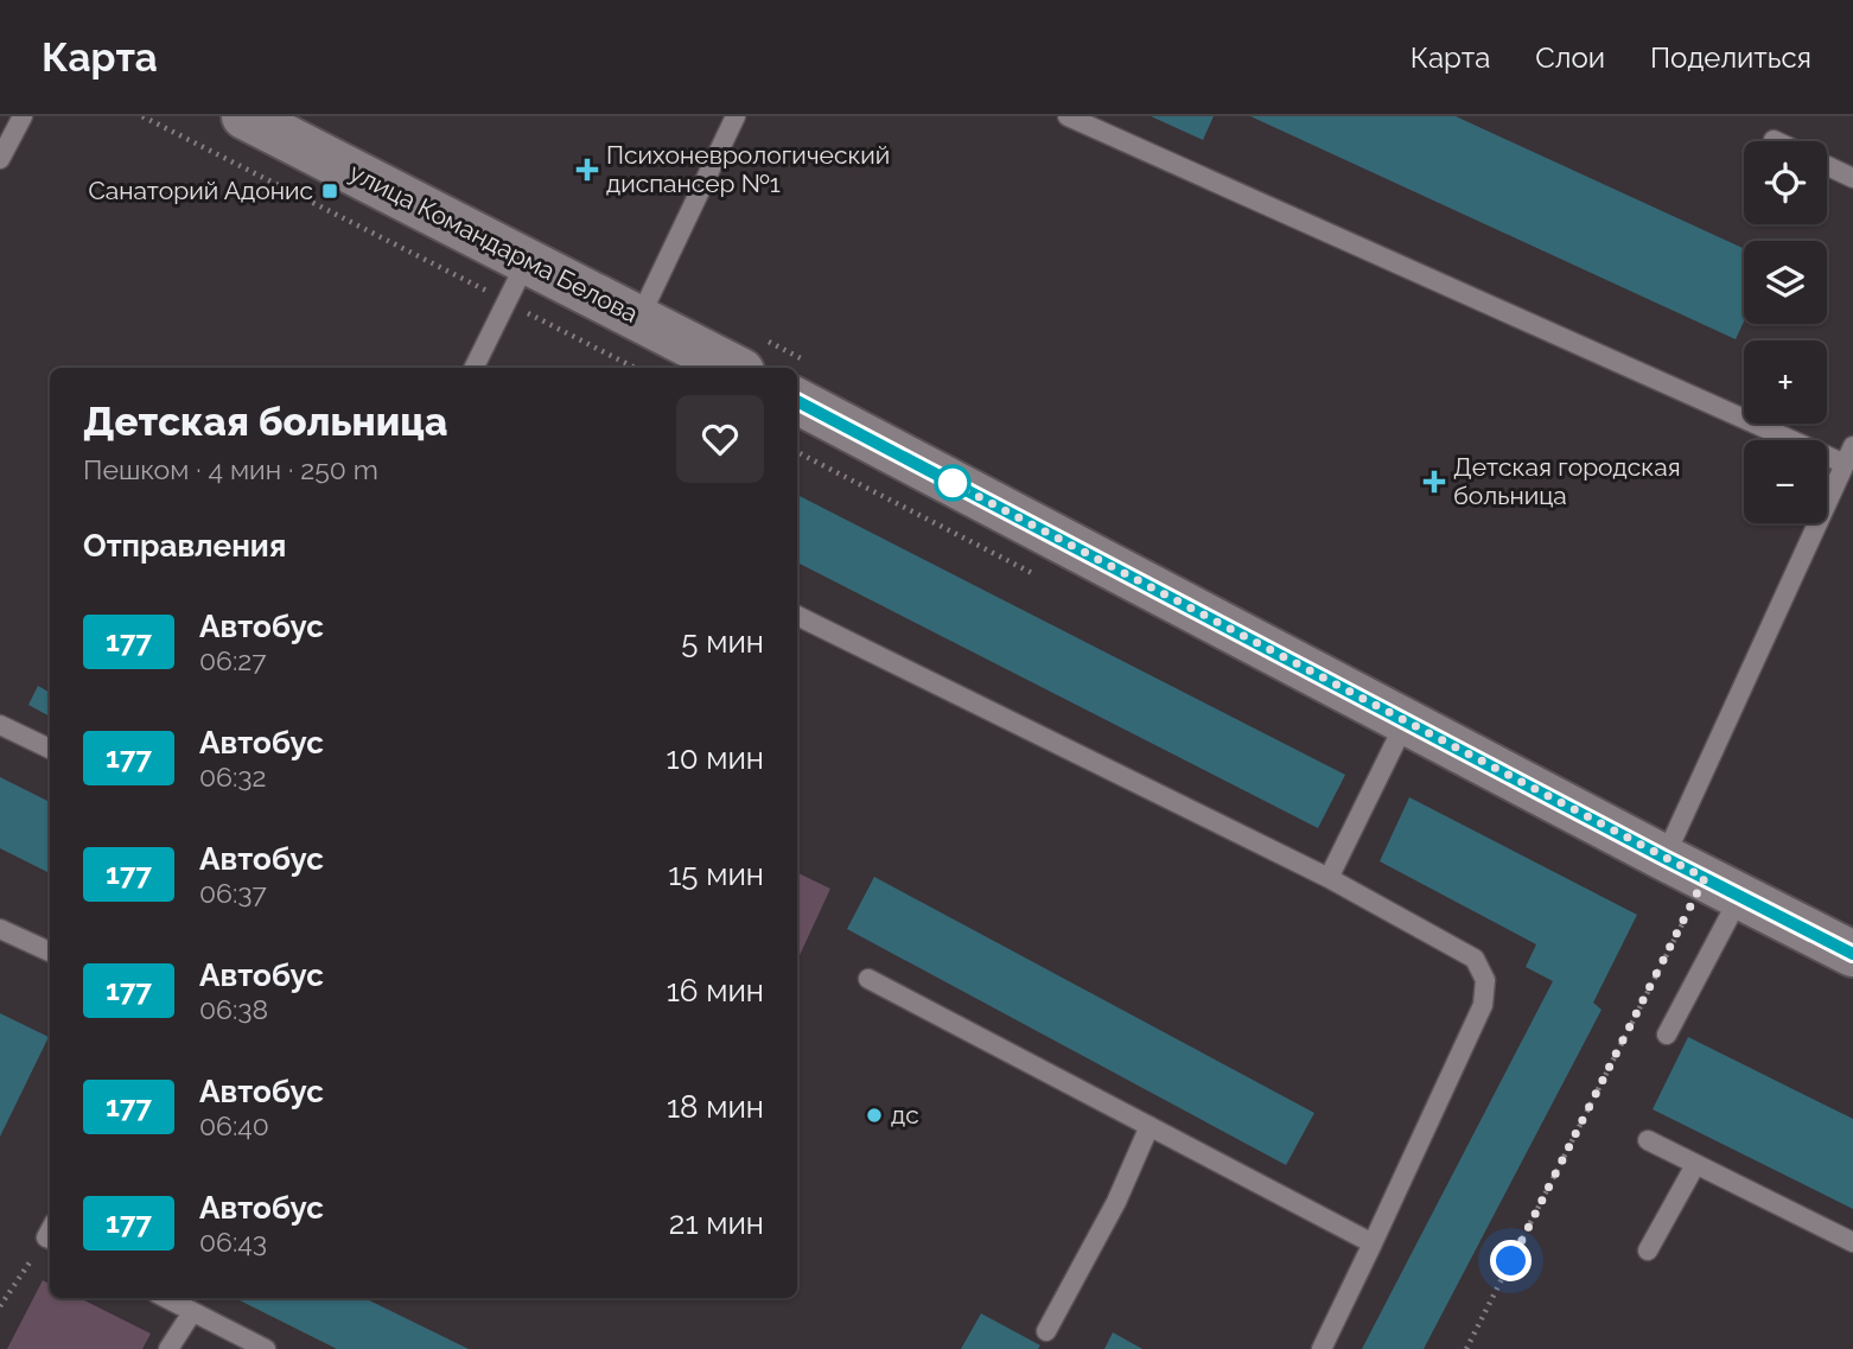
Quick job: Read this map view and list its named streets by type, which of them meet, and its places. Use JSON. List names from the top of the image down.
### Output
{
  "streets": {
    "main road": ["улица Командарма Белова"]
  },
  "places": {
    "health": ["Психоневрологический диспансер №1", "Детская городская больница"],
    "transit": ["Санаторий Адонис"],
    "other": ["дс"]
  },
  "lines": ["bus line 177"],
  "page": {
    "header": "Карта",
    "nav": ["Карта", "Слои", "Поделиться"],
    "map_buttons": ["+", "−"],
    "heading": [
      ["Детская больница", "Пешком · 4 мин · 250 m"],
      "Отправления"
    ],
    "list": [
      {
        "mark": "177",
        "name": "Автобус",
        "note": "06:27",
        "value": "5 мин"
      },
      {
        "mark": "177",
        "name": "Автобус",
        "note": "06:32",
        "value": "10 мин"
      },
      {
        "mark": "177",
        "name": "Автобус",
        "note": "06:37",
        "value": "15 мин"
      },
      {
        "mark": "177",
        "name": "Автобус",
        "note": "06:38",
        "value": "16 мин"
      },
      {
        "mark": "177",
        "name": "Автобус",
        "note": "06:40",
        "value": "18 мин"
      },
      {
        "mark": "177",
        "name": "Автобус",
        "note": "06:43",
        "value": "21 мин"
      }
    ]
  }
}
